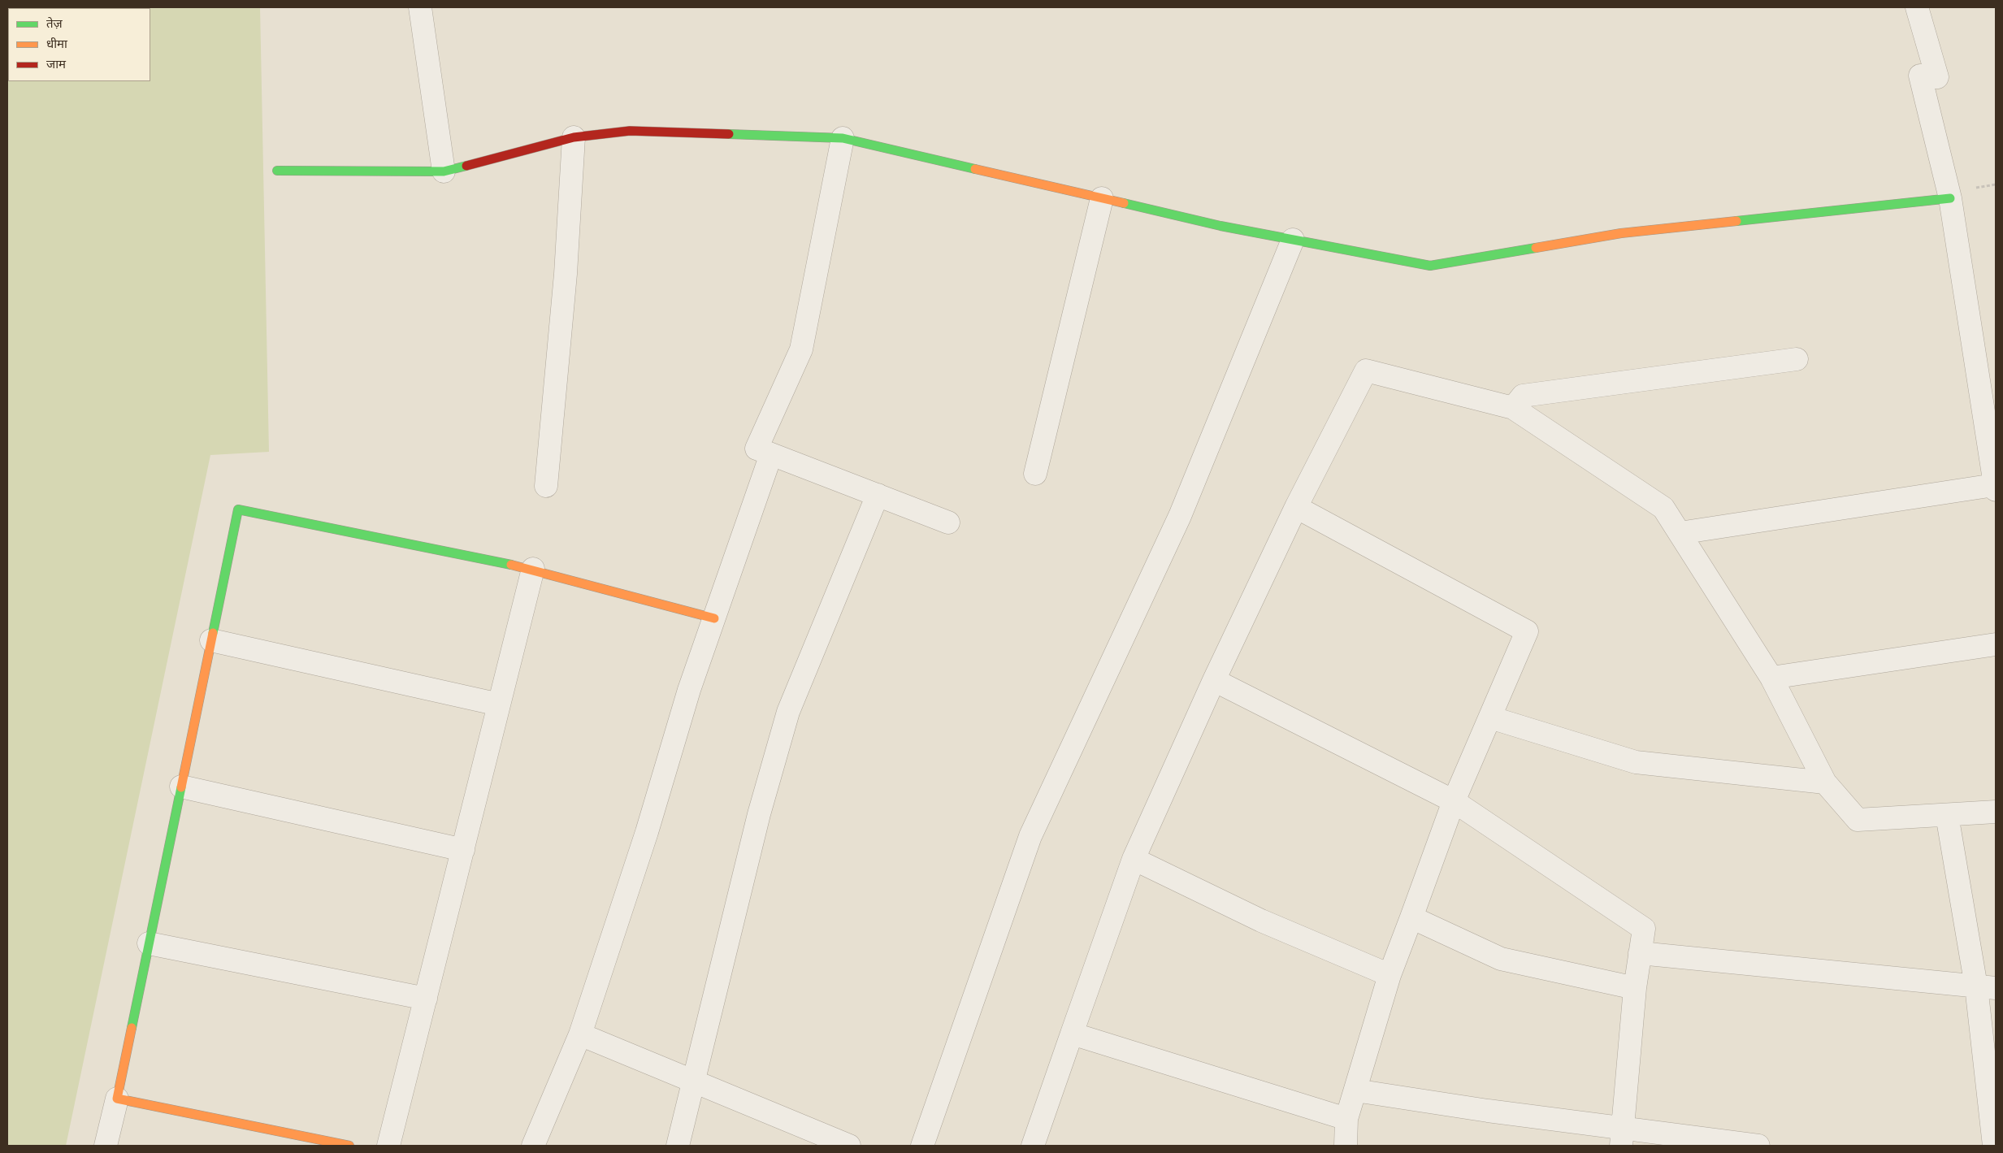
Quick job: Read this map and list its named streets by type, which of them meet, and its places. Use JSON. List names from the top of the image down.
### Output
{
  "legend": ["तेज़", "धीमा", "जाम"]
}
